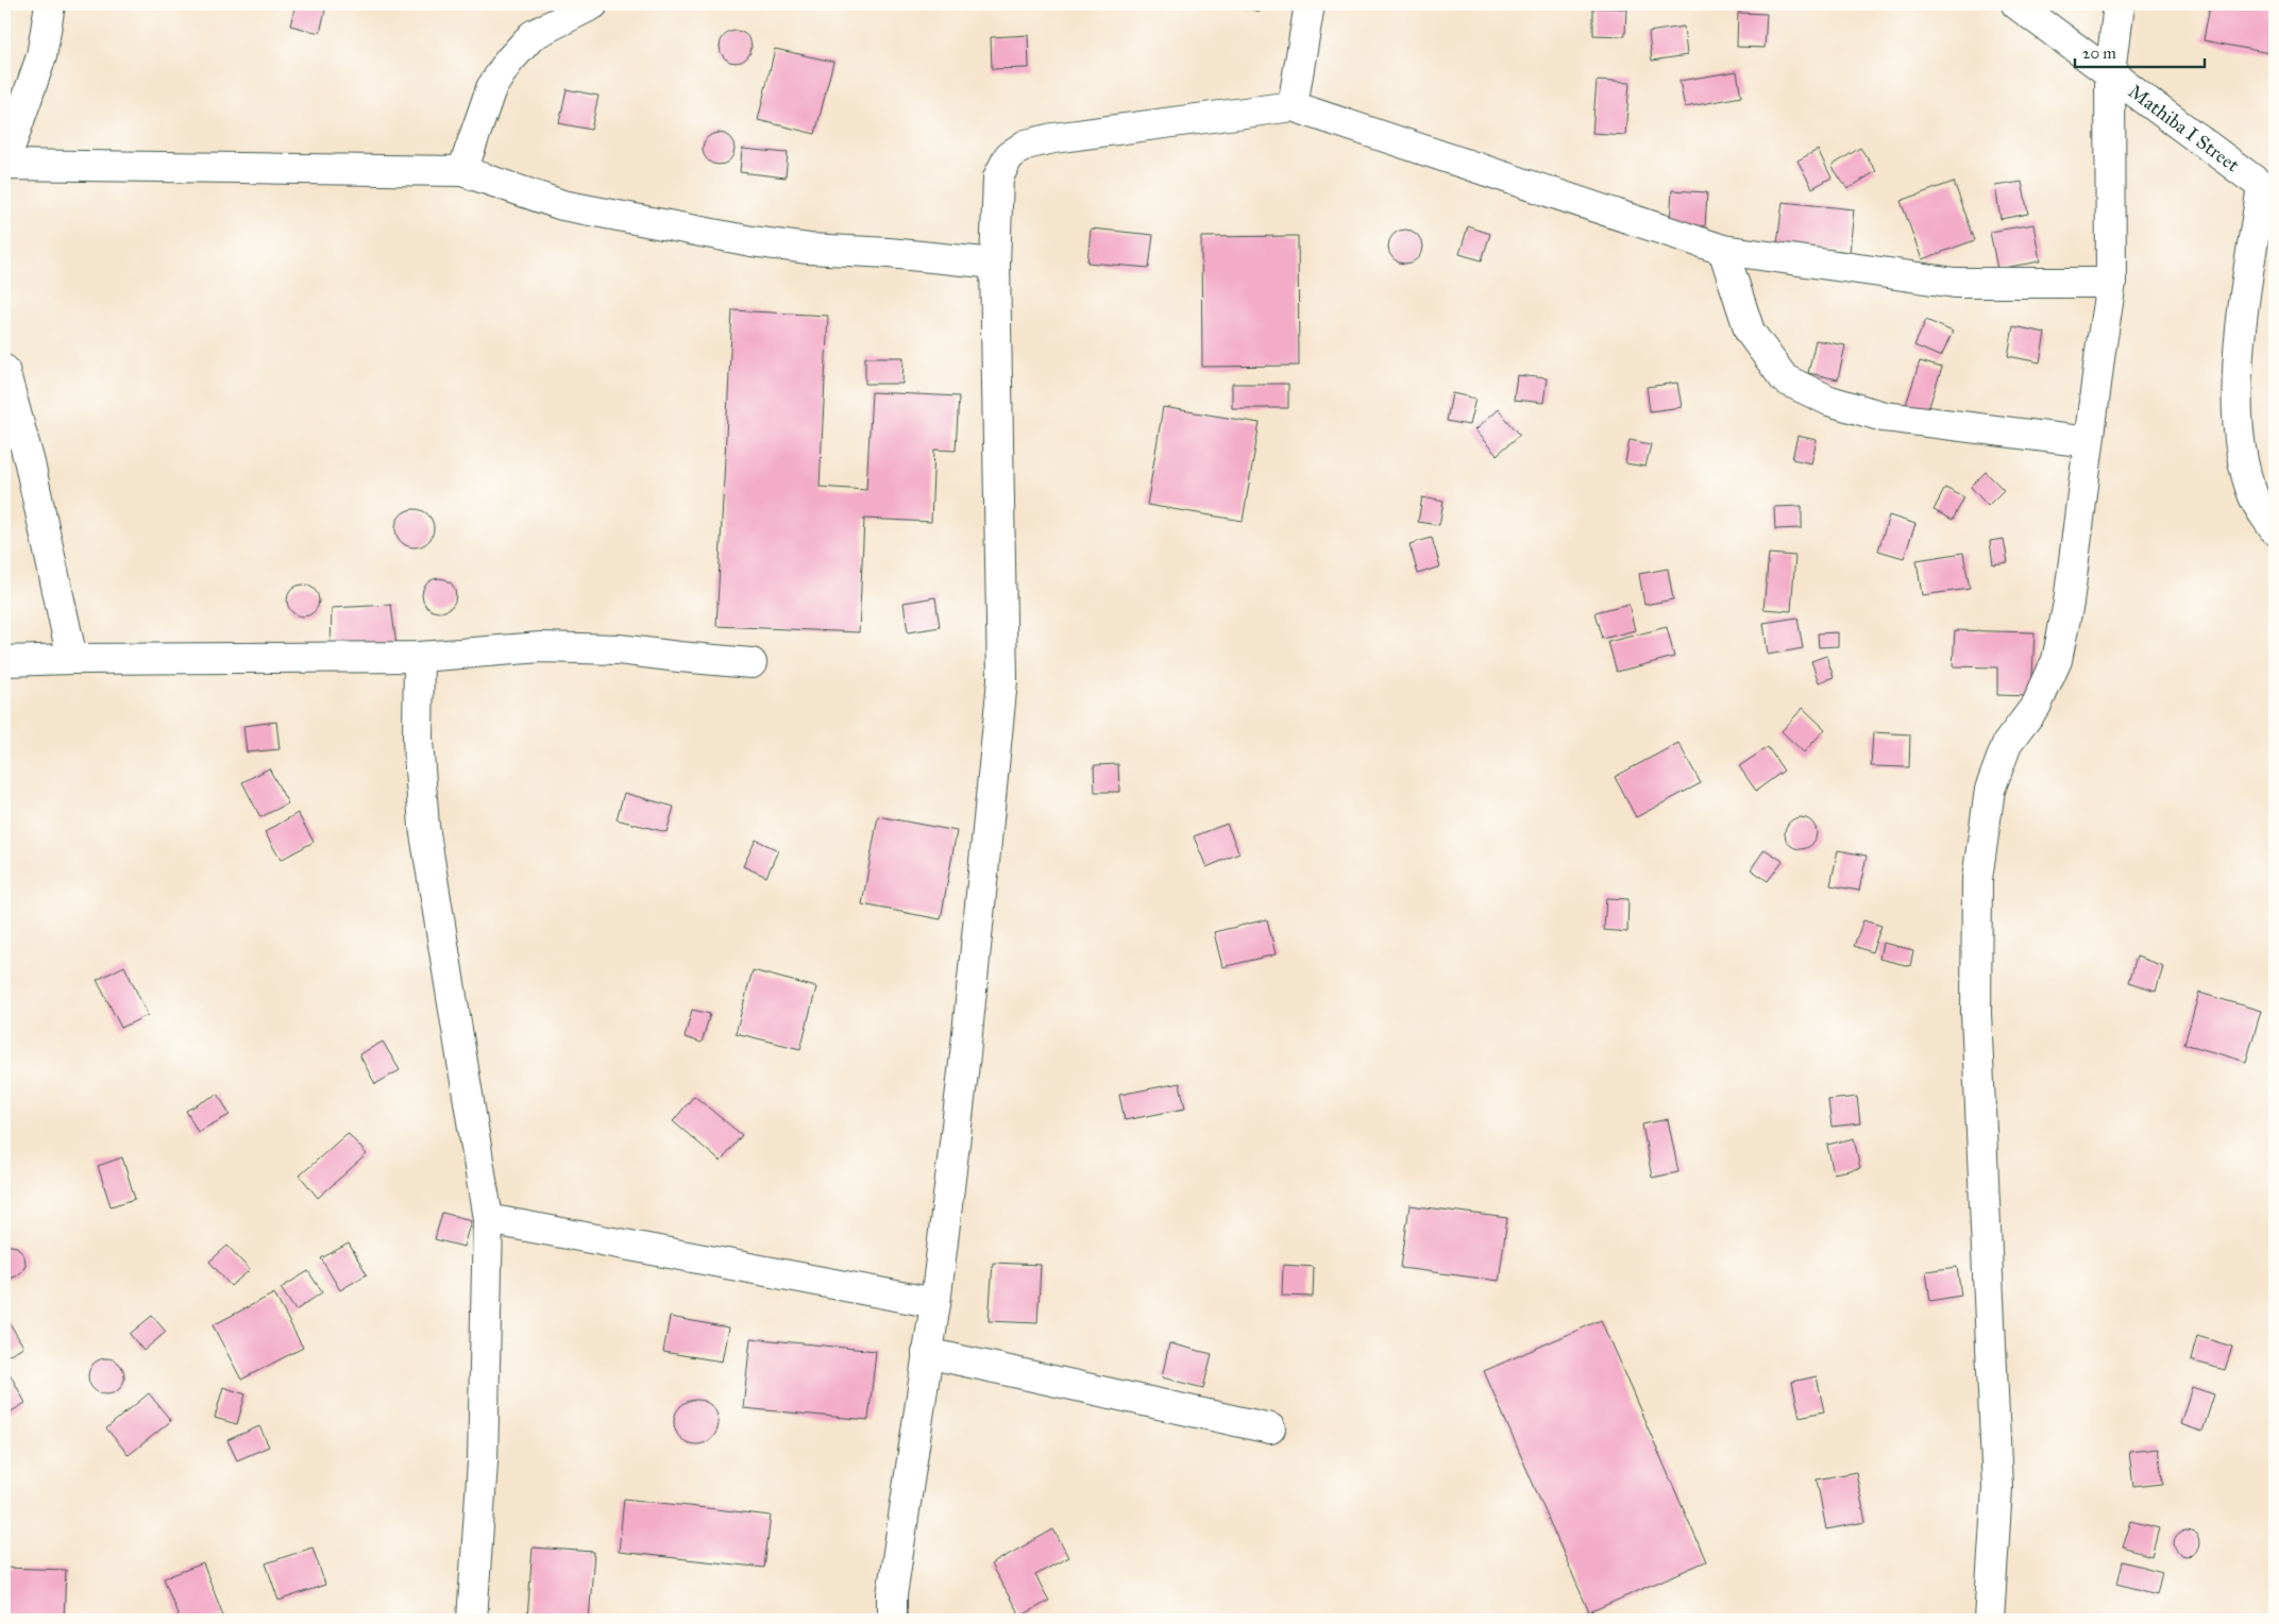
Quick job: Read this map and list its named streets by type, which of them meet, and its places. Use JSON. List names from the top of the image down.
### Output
{
  "streets": {
    "street": ["Mathiba I Street"]
  },
  "scale_bar": "20 m"
}
